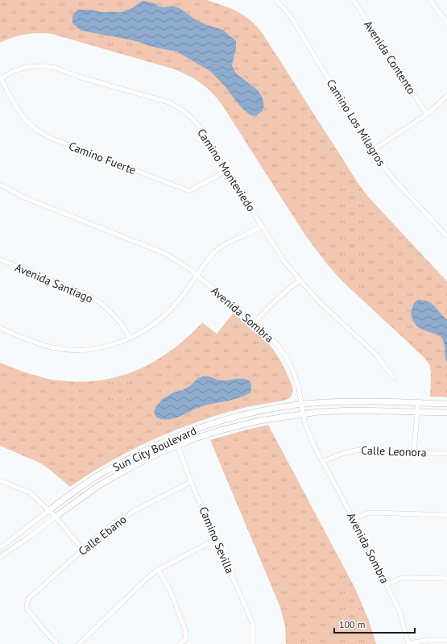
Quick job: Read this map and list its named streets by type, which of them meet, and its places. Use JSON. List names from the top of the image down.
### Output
{
  "streets": {
    "street": [
      "Avenida Contento",
      "Camino Los Milagros",
      "Camino Fuerte",
      "Camino Monteviedo",
      "Avenida Santiago",
      "Avenida Sombra",
      "Sun City Boulevard",
      "Calle Leonora",
      "Calle Ebano",
      "Camino Sevilla"
    ]
  },
  "crossings": [
    ["Camino Fuerte", "Camino Monteviedo"],
    ["Avenida Sombra", "Sun City Boulevard"],
    ["Avenida Sombra", "Calle Leonora"],
    ["Sun City Boulevard", "Camino Sevilla"],
    ["Calle Ebano", "Camino Sevilla"]
  ],
  "scale_bar": "100 m"
}
